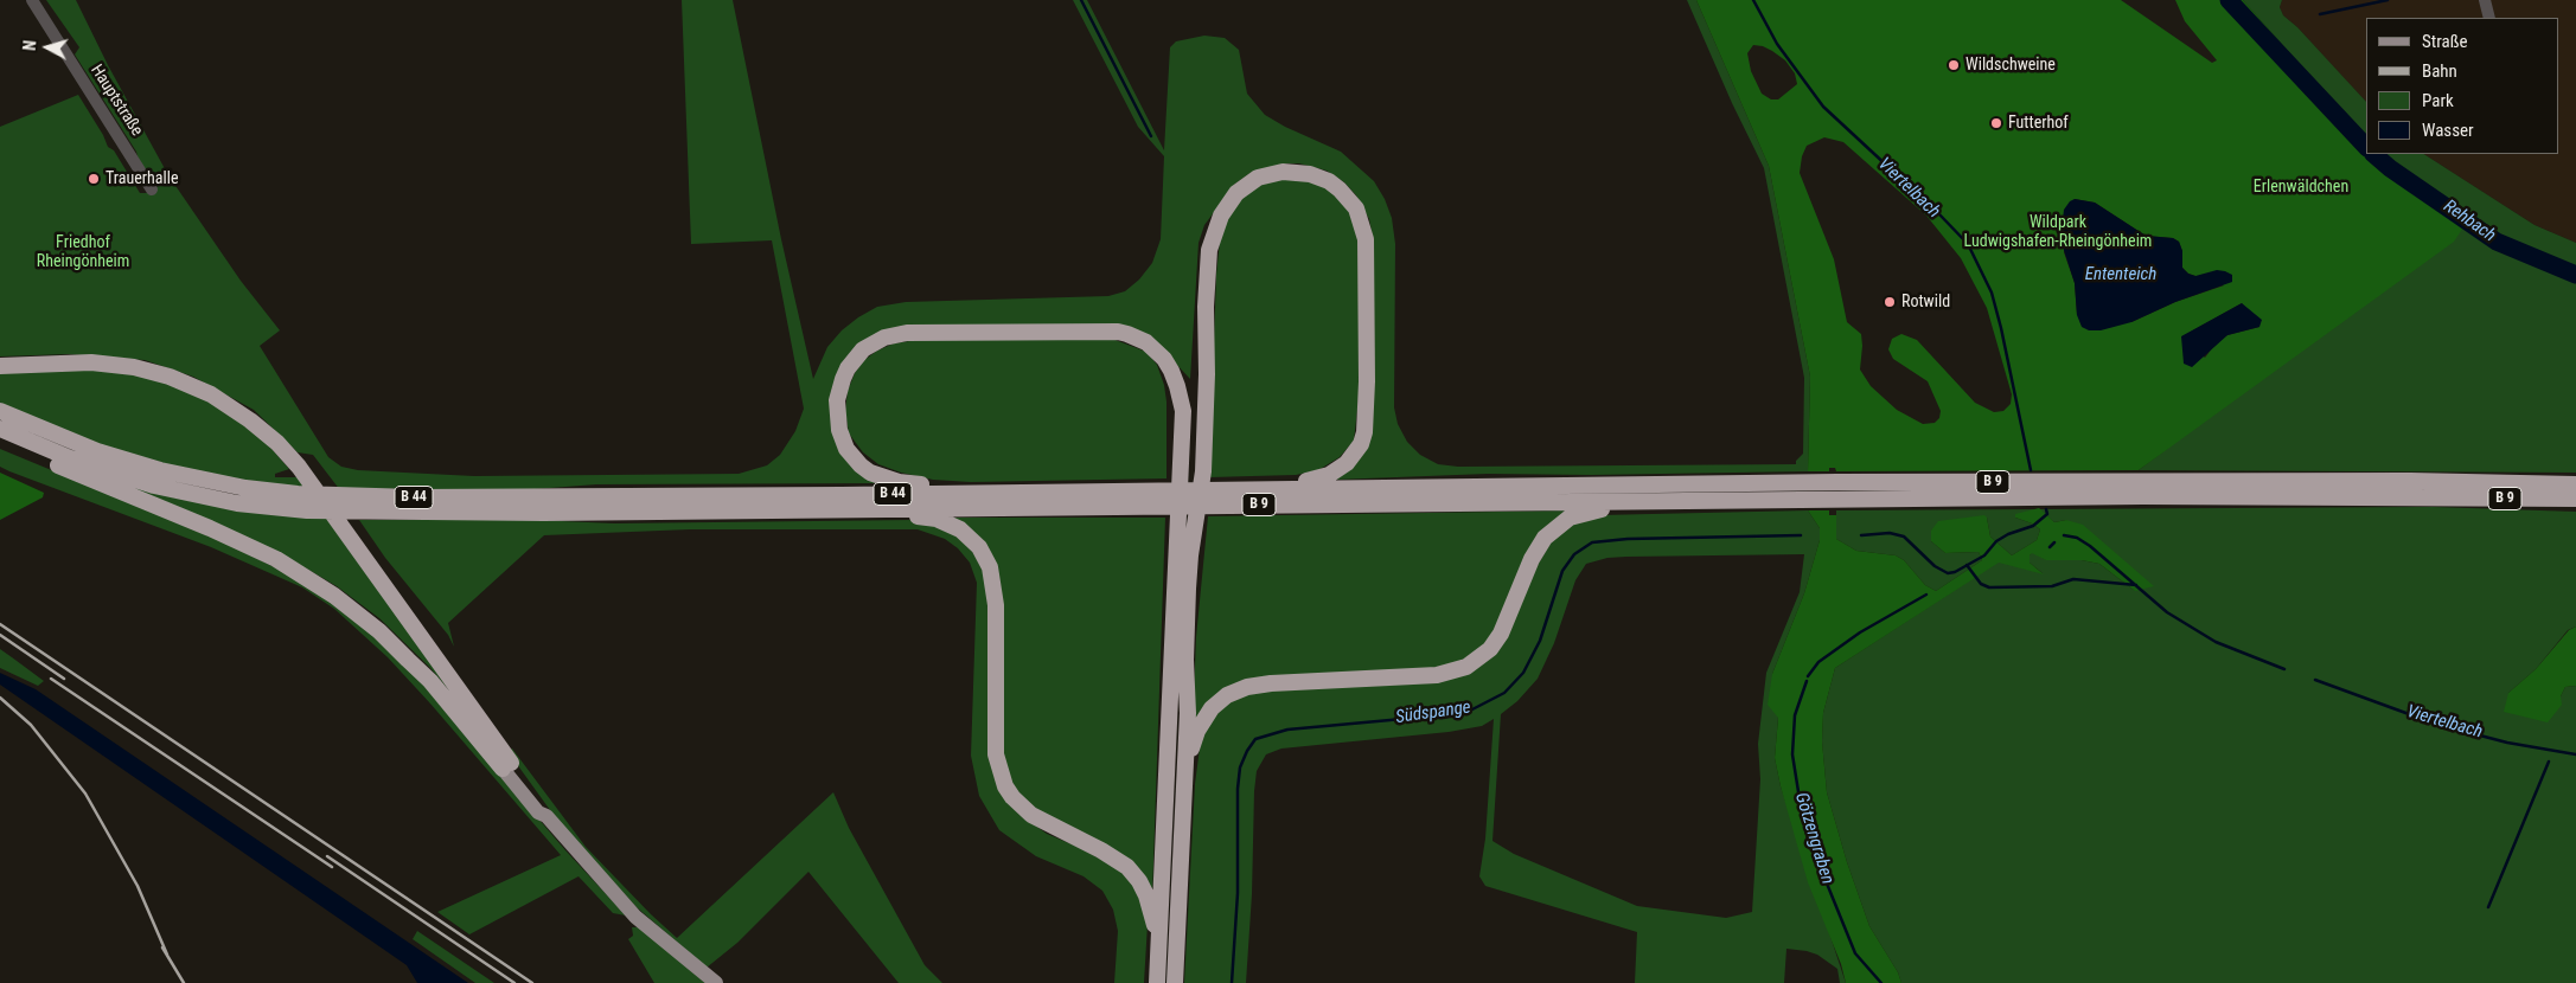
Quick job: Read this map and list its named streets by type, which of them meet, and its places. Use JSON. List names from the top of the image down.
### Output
{
  "streets": {
    "highway": ["B 9", "B 44"],
    "street": ["Hauptstraße"]
  },
  "crossings": [
    ["B 9", "B 44"]
  ],
  "water": [
    "Viertelbach",
    "Rehbach",
    "Ententeich",
    "Südspange",
    "Götzengraben"
  ],
  "parks": ["Erlenwäldchen", "Wildpark Ludwigshafen-Rheingönheim", "Friedhof Rheingönheim"],
  "places": [
    "Wildschweine",
    "Futterhof",
    "Trauerhalle",
    "Rotwild"
  ],
  "legend": [
    "Straße",
    "Bahn",
    "Park",
    "Wasser"
  ],
  "north": "left"
}
